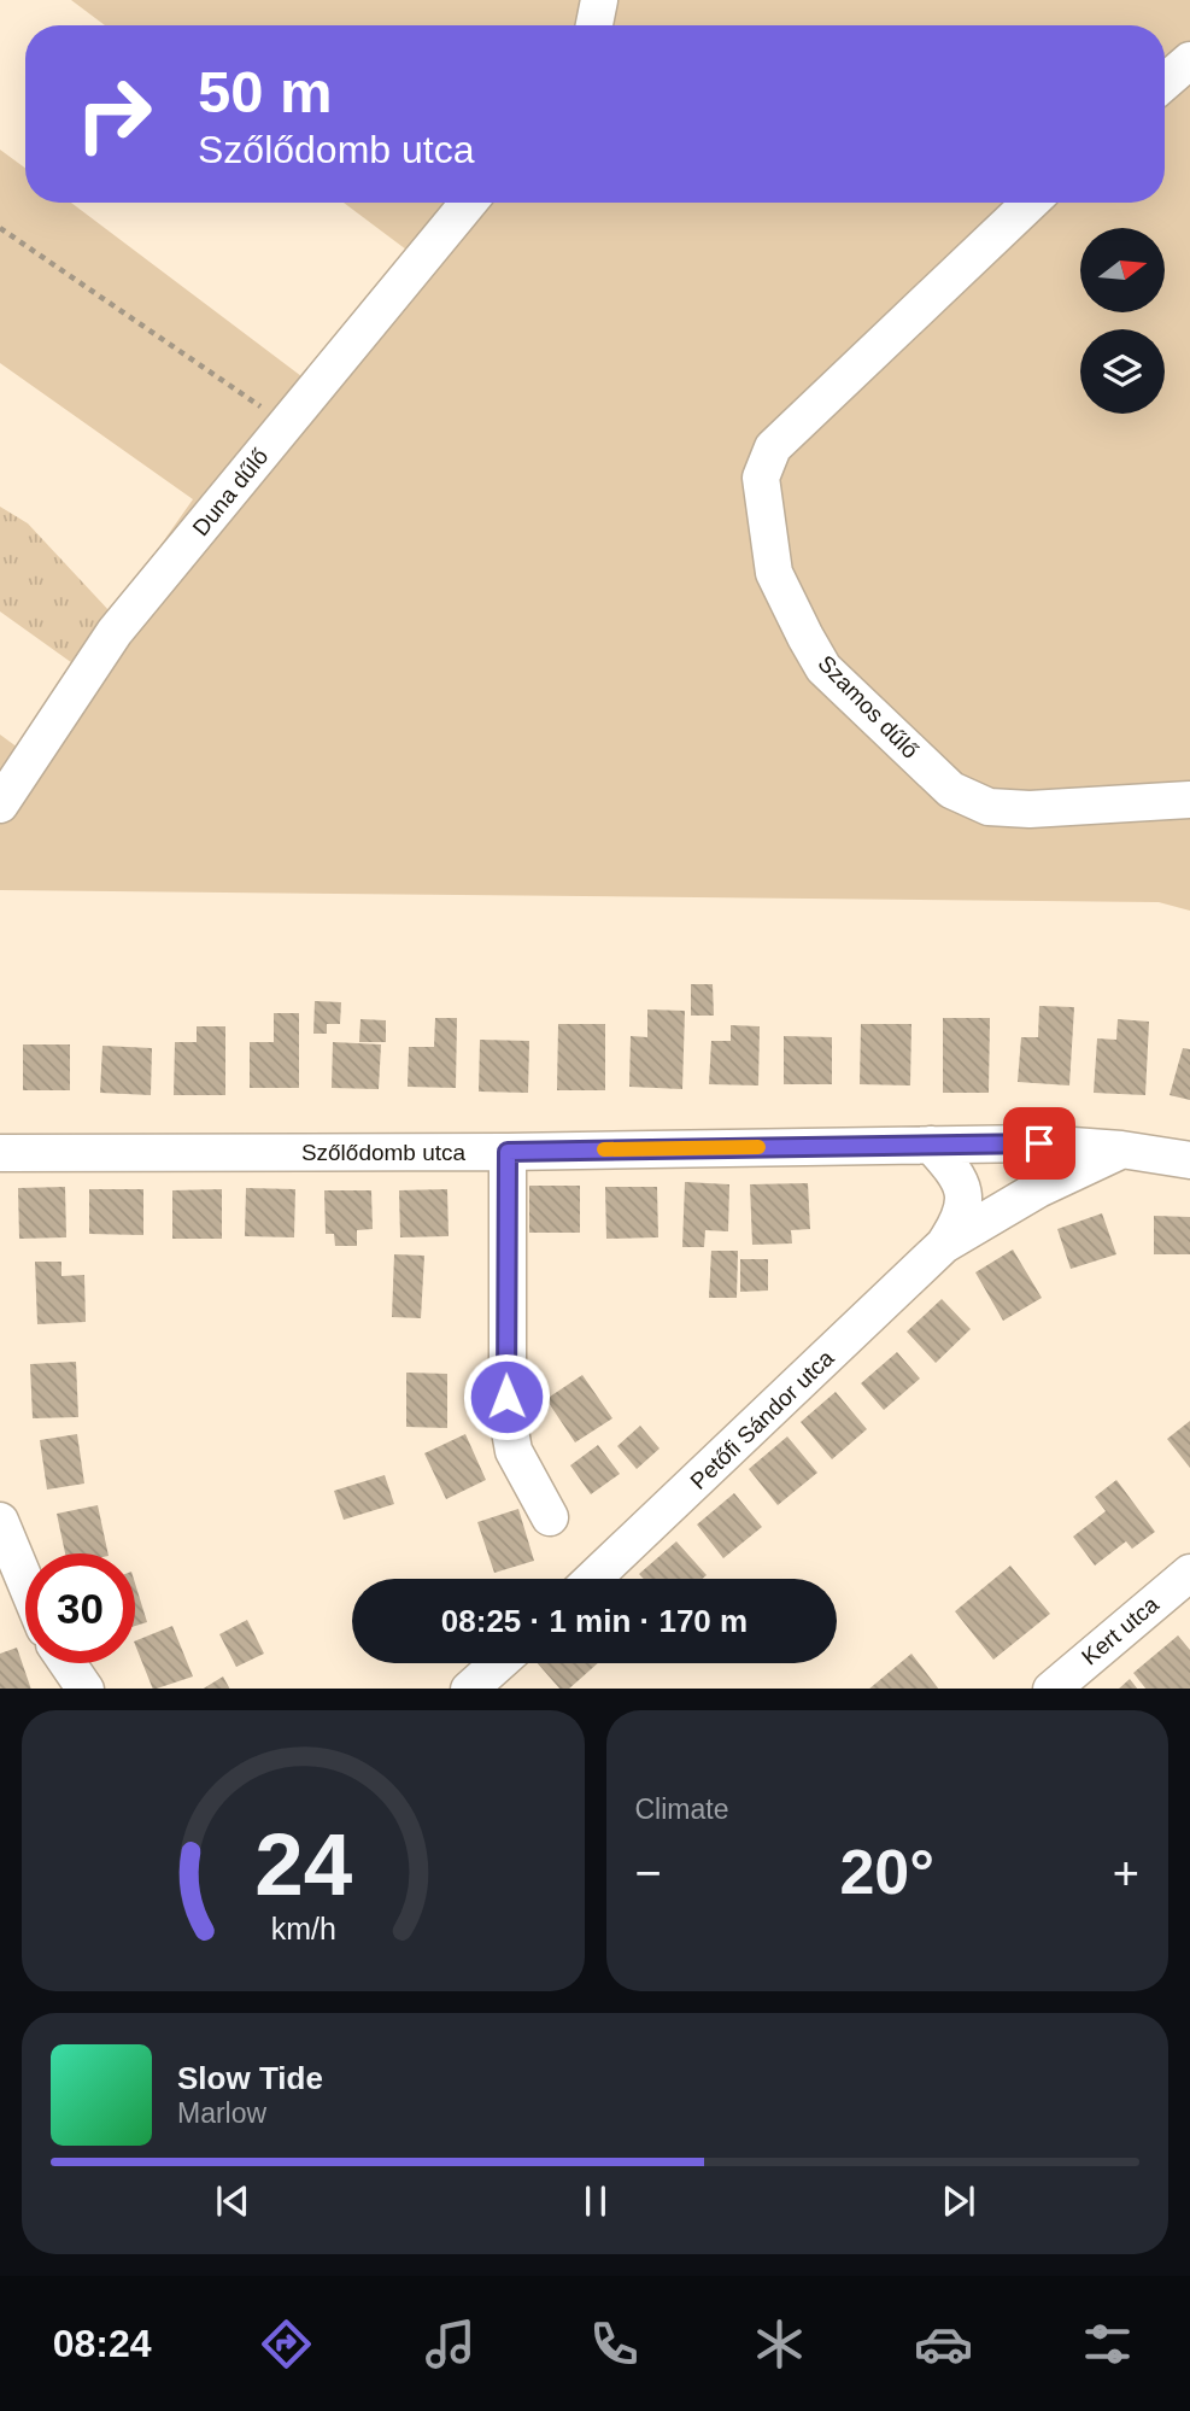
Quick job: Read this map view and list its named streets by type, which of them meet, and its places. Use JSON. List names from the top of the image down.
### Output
{
  "streets": {
    "street": [
      "Duna dűlő",
      "Szamos dűlő",
      "Szőlődomb utca",
      "Petőfi Sándor utca",
      "Kert utca"
    ]
  },
  "crossings": [
    ["Szőlődomb utca", "Petőfi Sándor utca"]
  ],
  "north": "right",
  "page": {
    "turn": ["50 m", "Szőlődomb utca"],
    "limit": "30",
    "trip": "08:25 · 1 min · 170 m",
    "tile": "Climate",
    "heat": ["−", "20°", "+"],
    "song": ["Slow Tide", "Marlow"],
    "tabs": "08:24",
    "gauge": ["24", "km/h"]
  }
}
